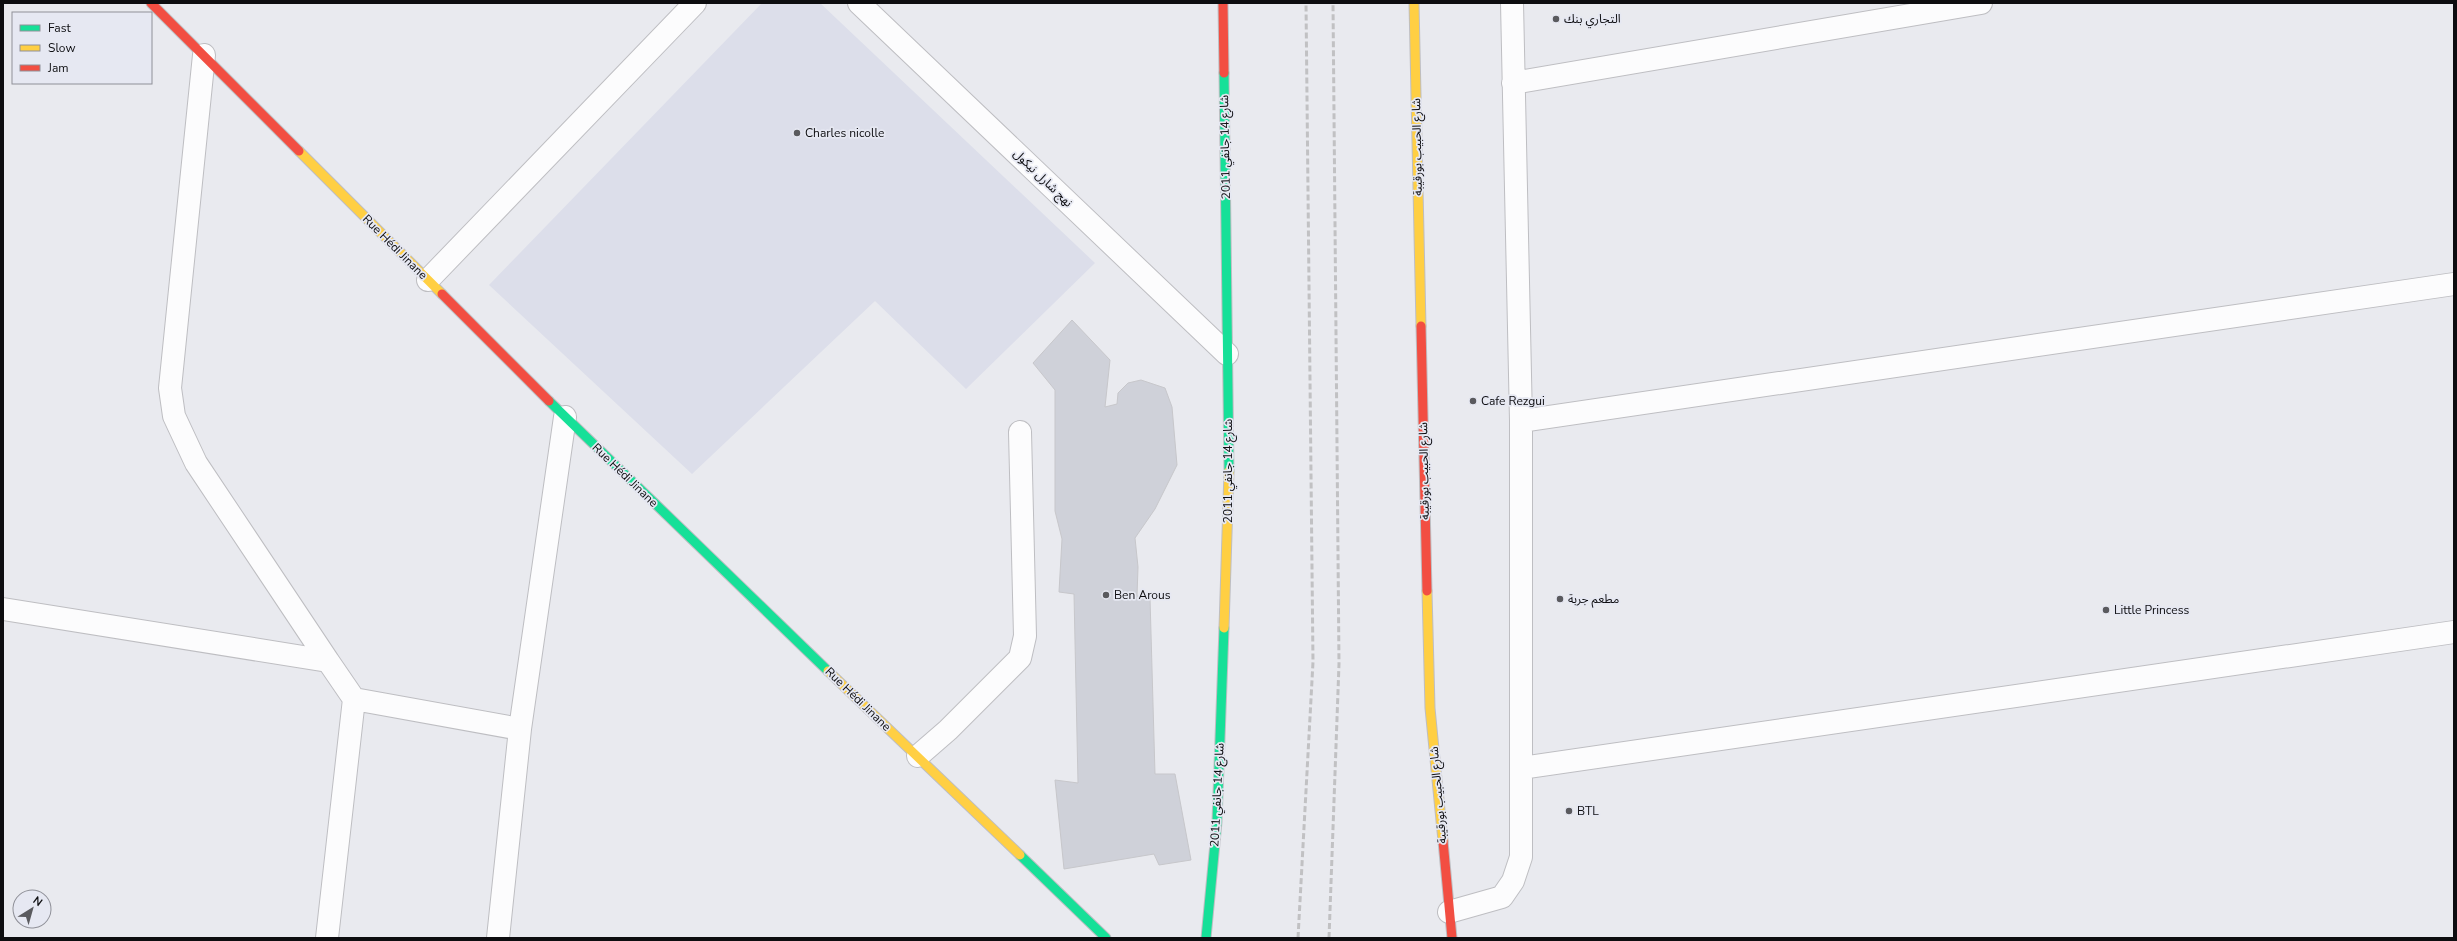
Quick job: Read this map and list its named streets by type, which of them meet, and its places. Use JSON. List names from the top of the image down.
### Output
{
  "streets": {
    "street": [
      "شارع 14 جانفي 2011",
      "شارع الحبيب بورقيبة",
      "نهج شارل نيكول",
      "Rue Hédi Jinane"
    ]
  },
  "crossings": [
    ["شارع 14 جانفي 2011", "نهج شارل نيكول"]
  ],
  "places": [
    "التجاري بنك",
    "Charles nicolle",
    "Cafe Rezgui",
    "Ben Arous",
    "مطعم جربة",
    "Little Princess",
    "BTL"
  ],
  "legend": ["Fast", "Slow", "Jam"],
  "north": "top right"
}
